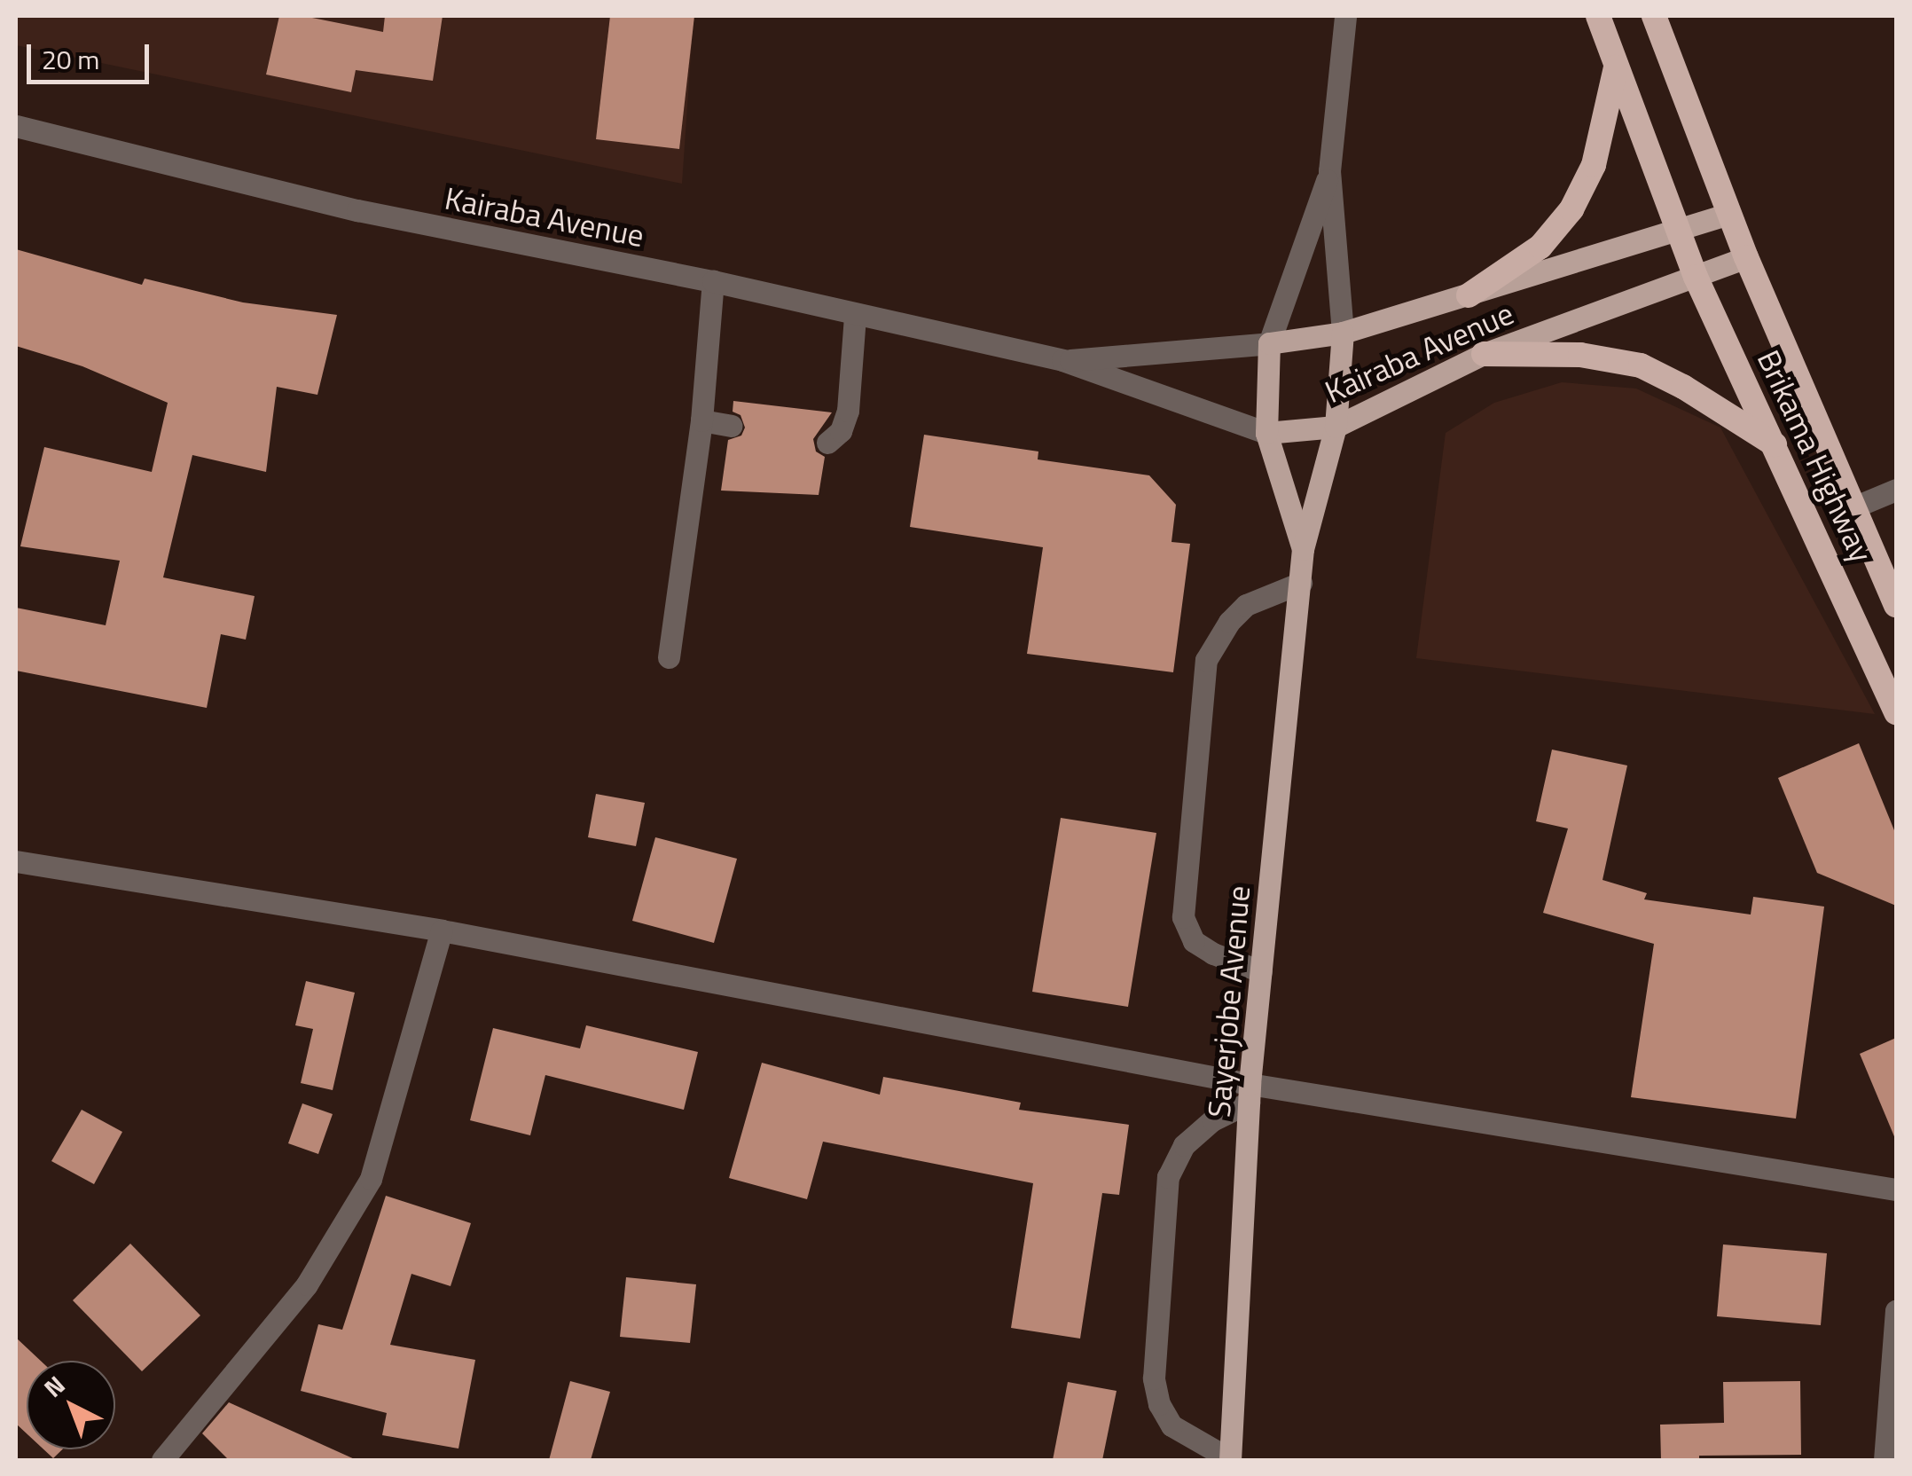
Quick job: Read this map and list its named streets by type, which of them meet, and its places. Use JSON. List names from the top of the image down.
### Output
{
  "streets": {
    "highway": ["Brikama Highway"],
    "main road": ["Kairaba Avenue", "Sayerjobe Avenue"]
  },
  "crossings": [
    ["Kairaba Avenue", "Brikama Highway"],
    ["Kairaba Avenue", "Sayerjobe Avenue"]
  ],
  "scale_bar": "20 m",
  "north": "top left"
}
